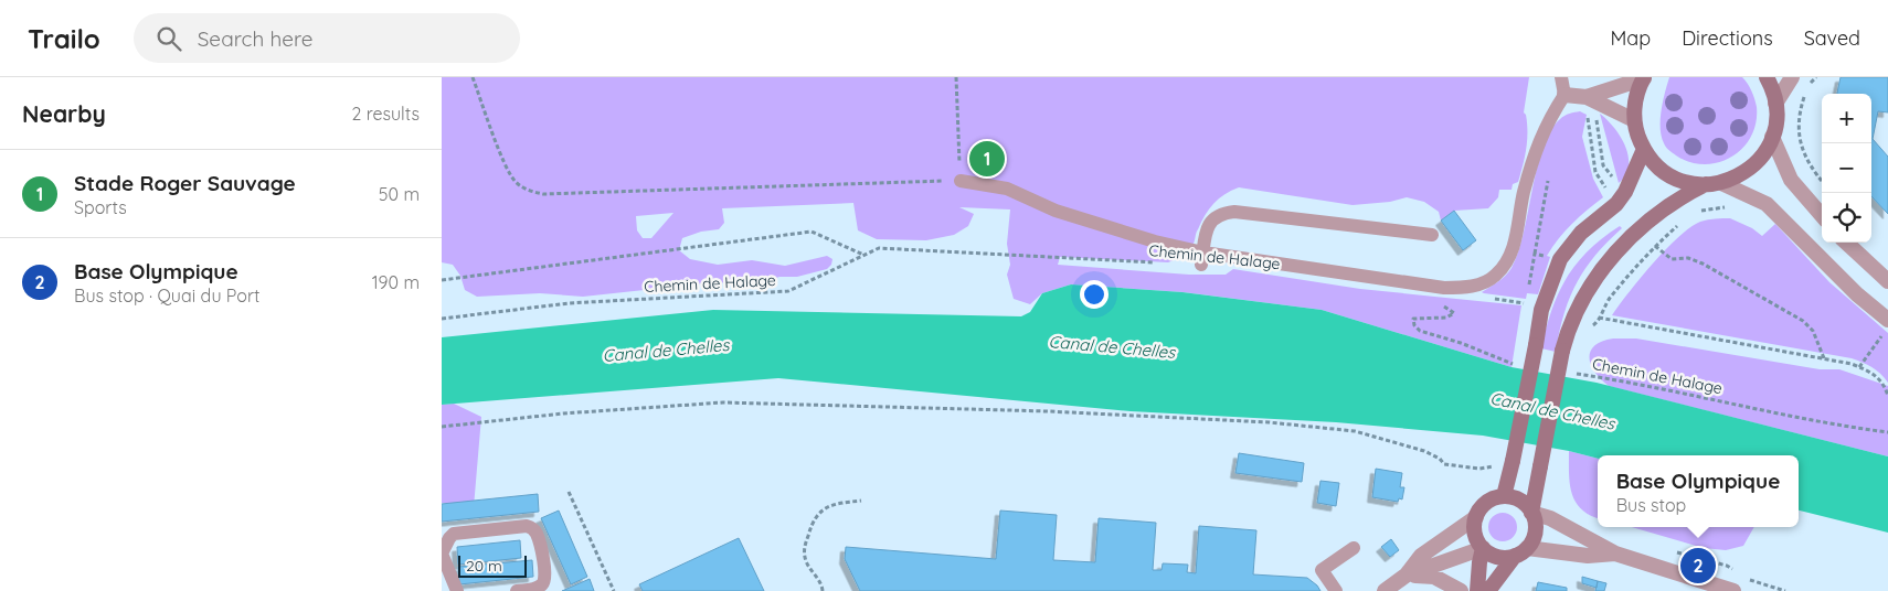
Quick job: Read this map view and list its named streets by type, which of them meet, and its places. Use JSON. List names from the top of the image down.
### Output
{
  "streets": {
    "path": ["Chemin de Halage"]
  },
  "water": ["Canal de Chelles"],
  "scale_bar": "20 m",
  "page": {
    "header": "Trailo",
    "search": "Search here",
    "nav": ["Map", "Directions", "Saved"],
    "heading": ["Nearby", "2 results"],
    "map_buttons": ["+", "−"],
    "pins": ["1", "2"],
    "list": [
      {
        "mark": "1",
        "name": "Stade Roger Sauvage",
        "note": "Sports",
        "value": "50 m"
      },
      {
        "mark": "2",
        "name": "Base Olympique",
        "note": "Bus stop · Quai du Port",
        "value": "190 m"
      }
    ],
    "popup": ["Base Olympique", "Bus stop"],
    "scale": "20 m"
  }
}
